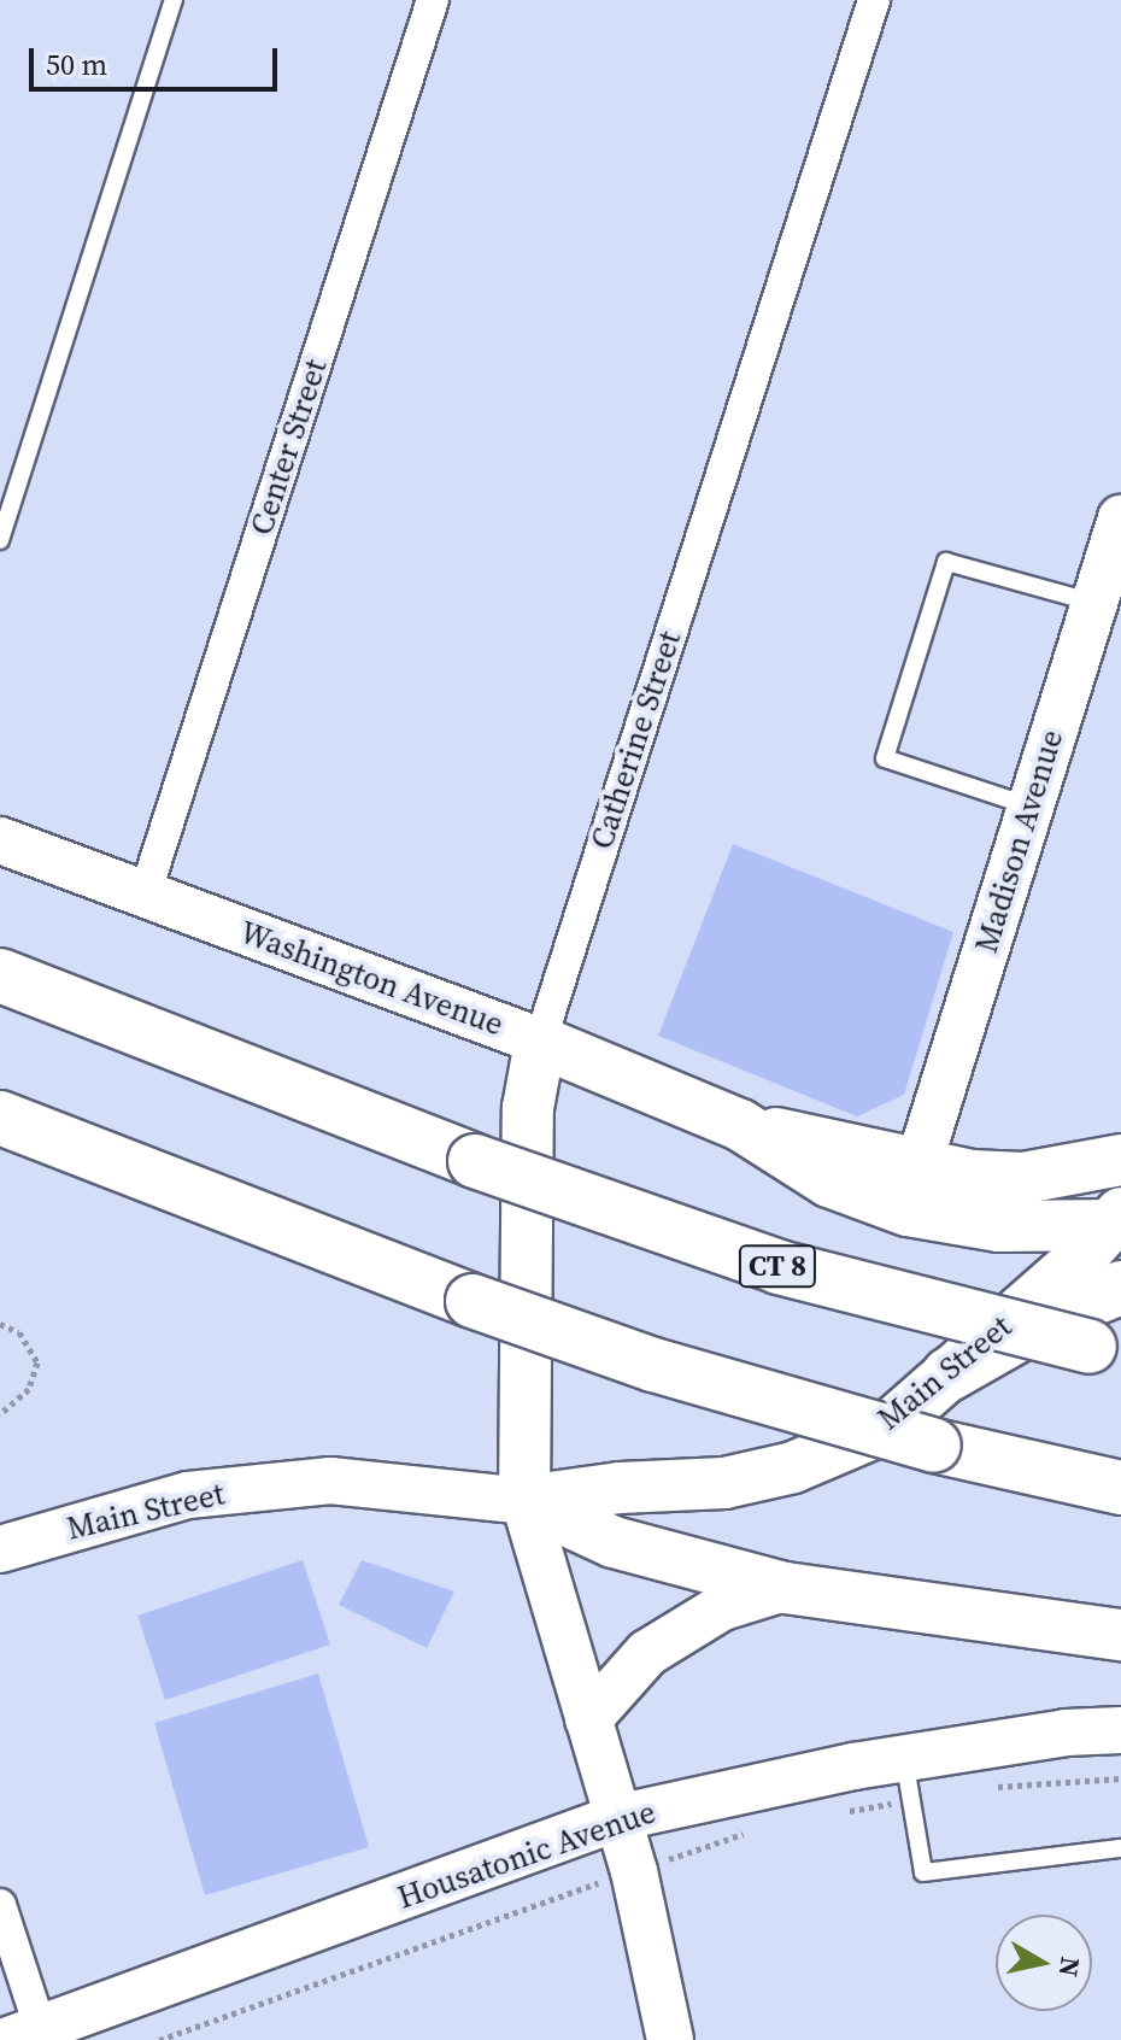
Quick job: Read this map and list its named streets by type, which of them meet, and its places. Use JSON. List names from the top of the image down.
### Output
{
  "streets": {
    "highway": ["CT 8"],
    "main road": [
      "Catherine Street",
      "Madison Avenue",
      "Washington Avenue",
      "Main Street",
      "Housatonic Avenue"
    ],
    "street": ["Center Street"]
  },
  "crossings": [
    ["Center Street", "Washington Avenue"],
    ["Catherine Street", "Washington Avenue"],
    ["Catherine Street", "Main Street"],
    ["Madison Avenue", "Washington Avenue"],
    ["Madison Avenue", "Main Street"],
    ["Washington Avenue", "Main Street"]
  ],
  "scale_bar": "50 m",
  "north": "right"
}
